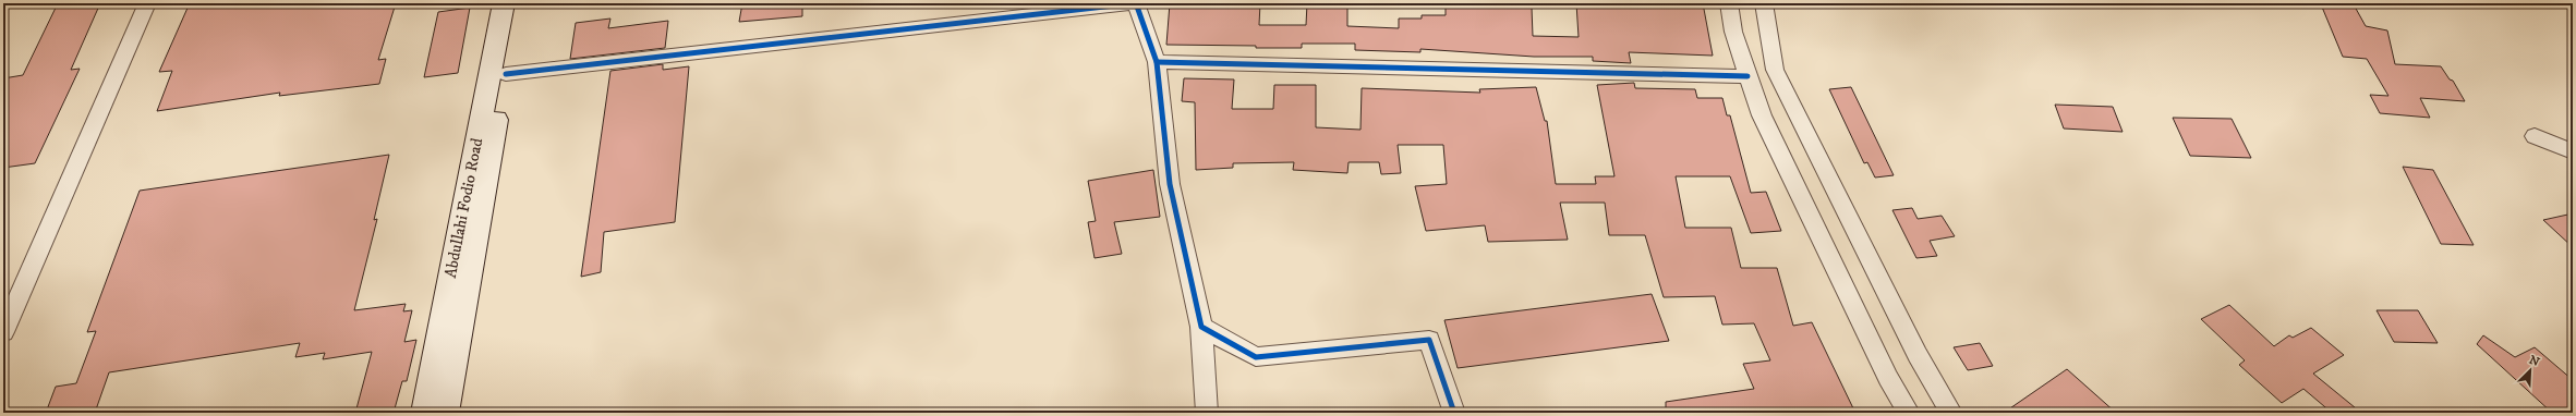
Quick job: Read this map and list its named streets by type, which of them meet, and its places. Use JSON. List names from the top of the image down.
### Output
{
  "streets": {
    "main road": ["Abdullahi Fodio Road"]
  },
  "north": "top right"
}
